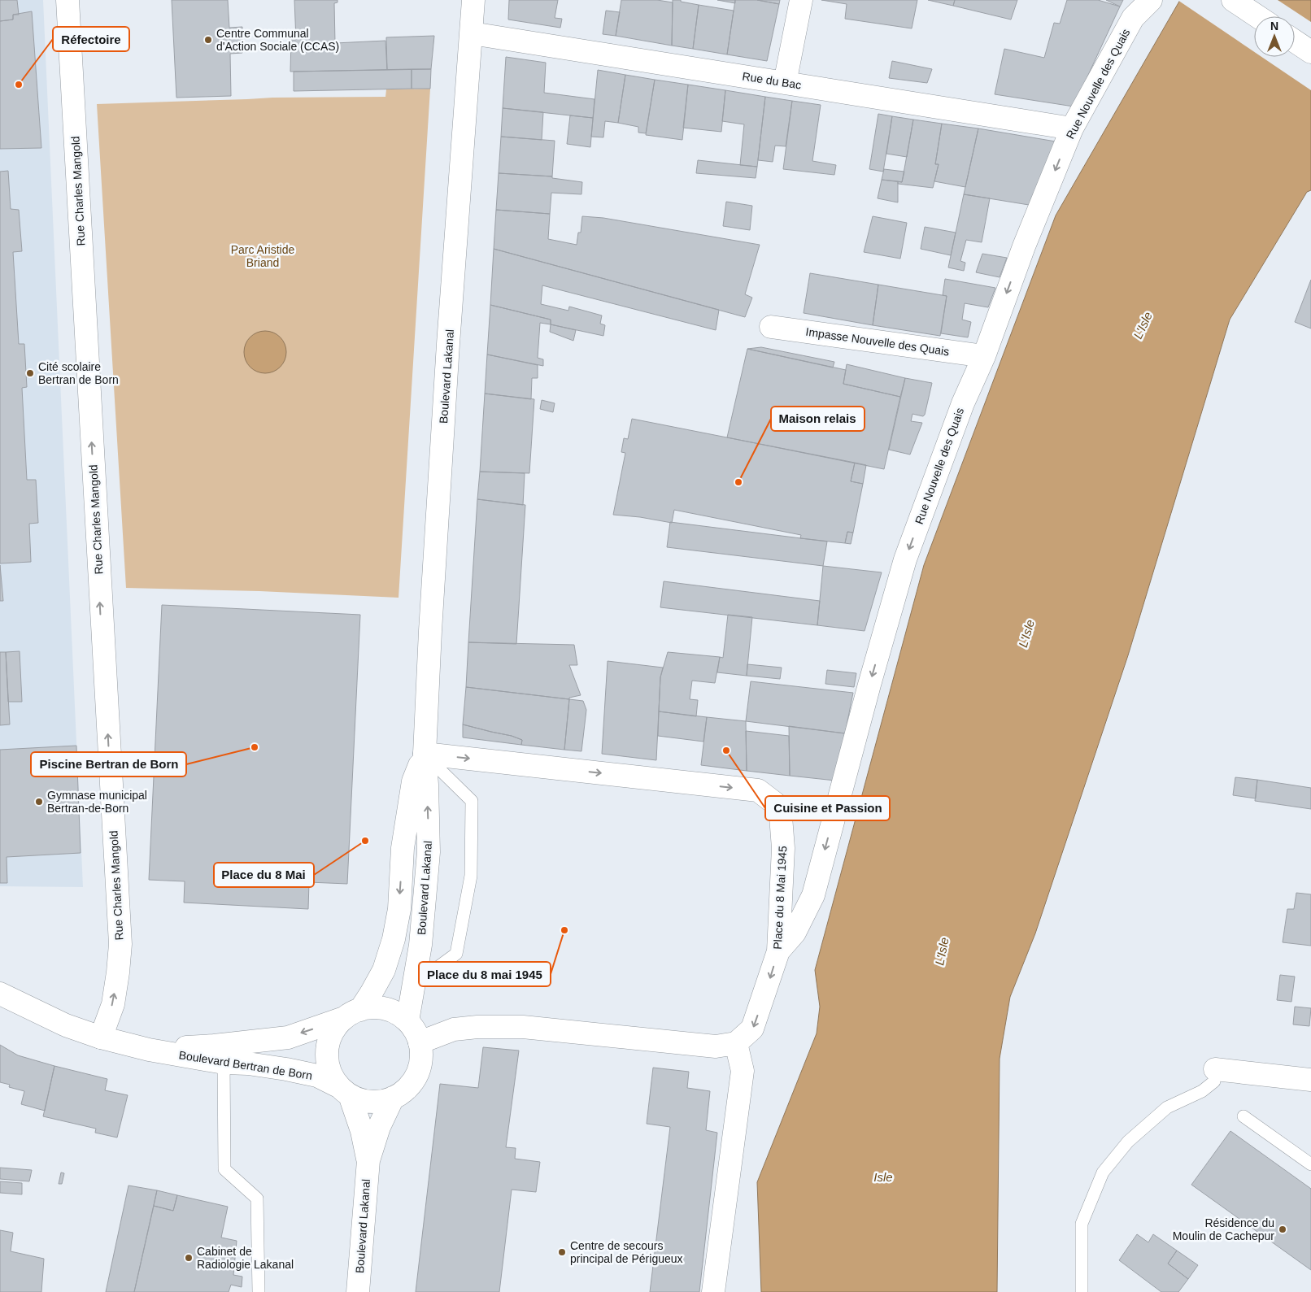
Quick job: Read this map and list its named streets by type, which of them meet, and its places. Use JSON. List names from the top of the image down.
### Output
{
  "streets": {
    "street": [
      "Rue du Bac",
      "Rue Nouvelle des Quais",
      "Rue Charles Mangold",
      "Impasse Nouvelle des Quais",
      "Boulevard Lakanal",
      "Place du 8 Mai 1945",
      "Boulevard Bertran de Born"
    ]
  },
  "crossings": [
    ["Rue du Bac", "Rue Nouvelle des Quais"],
    ["Rue du Bac", "Boulevard Lakanal"],
    ["Rue Nouvelle des Quais", "Impasse Nouvelle des Quais"],
    ["Rue Nouvelle des Quais", "Place du 8 Mai 1945"],
    ["Rue Charles Mangold", "Boulevard Bertran de Born"],
    ["Boulevard Lakanal", "Place du 8 Mai 1945"],
    ["Boulevard Lakanal", "Boulevard Bertran de Born"]
  ],
  "one_way": ["Rue Nouvelle des Quais", "Rue Charles Mangold"],
  "water": ["L'Isle", "Isle"],
  "parks": ["Parc Aristide Briand"],
  "places": [
    "Centre Communal d'Action Sociale (CCAS)",
    "Réfectoire",
    "Cité scolaire Bertran de Born",
    "Maison relais",
    "Piscine Bertran de Born",
    "Cuisine et Passion",
    "Gymnase municipal Bertran-de-Born",
    "Place du 8 Mai",
    "Place du 8 mai 1945",
    "Résidence du Moulin de Cachepur",
    "Centre de secours principal de Périgueux",
    "Cabinet de Radiologie Lakanal"
  ],
  "north": "top"
}
